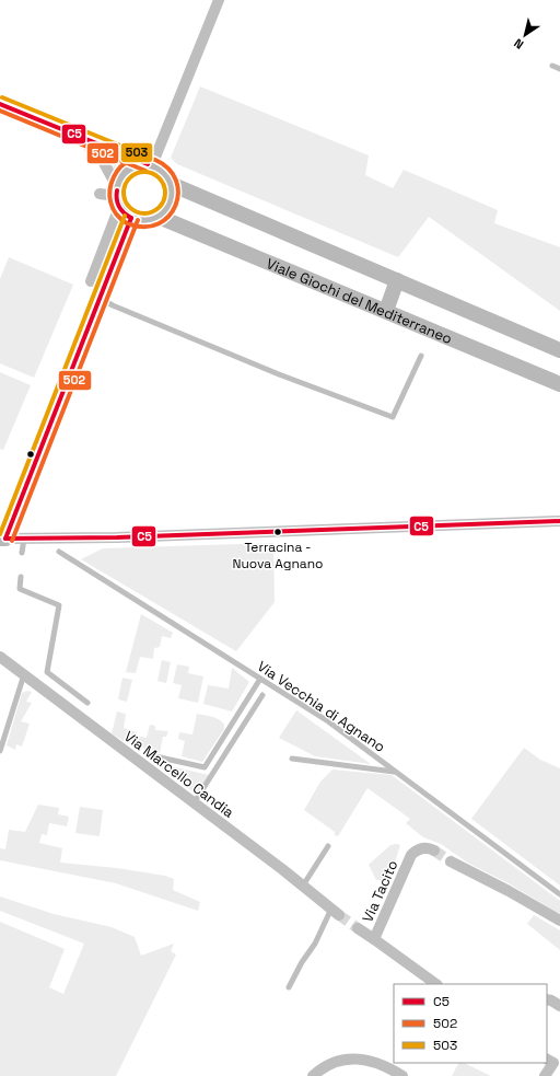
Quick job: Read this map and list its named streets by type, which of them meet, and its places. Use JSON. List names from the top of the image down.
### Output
{
  "streets": {
    "main road": ["Viale Giochi del Mediterraneo"],
    "street": ["Via Marcello Candia", "Via Tacito"],
    "lane": ["Via Vecchia di Agnano"]
  },
  "places": ["Terracina - Nuova Agnano"],
  "lines": ["transit line 503", "transit line C5", "transit line 502"],
  "legend": ["C5", "502", "503"],
  "north": "bottom left"
}
